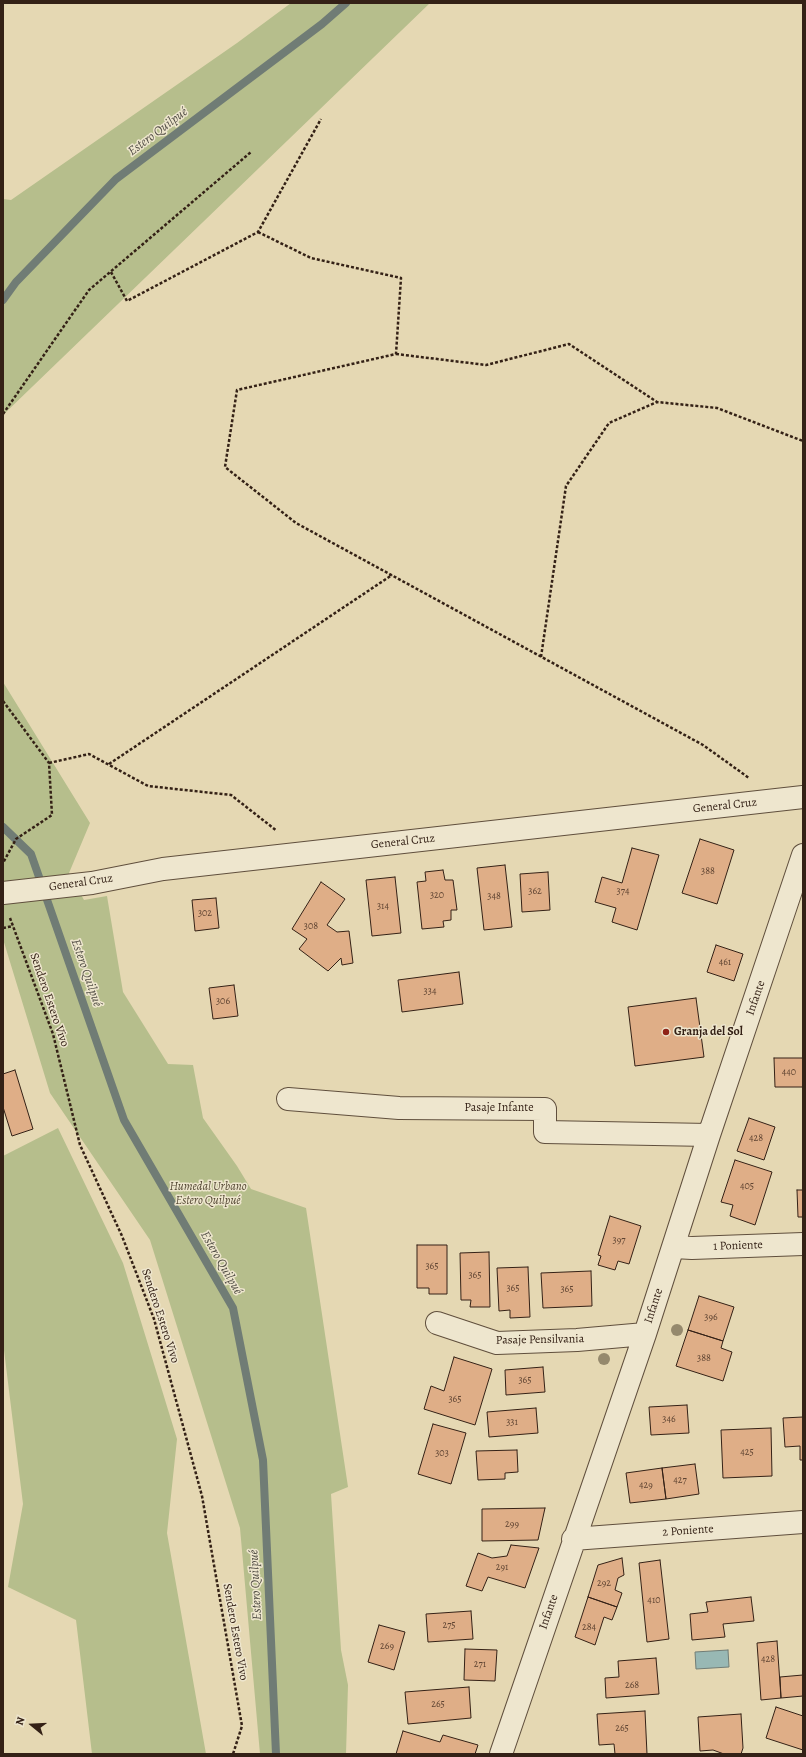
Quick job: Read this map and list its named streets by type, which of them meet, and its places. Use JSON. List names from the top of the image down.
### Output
{
  "streets": {
    "street": [
      "General Cruz",
      "Infante",
      "Pasaje Infante",
      "1 Poniente",
      "Pasaje Pensilvania",
      "2 Poniente"
    ],
    "path": ["Sendero Estero Vivo"]
  },
  "crossings": [
    ["Infante", "Pasaje Infante"],
    ["Infante", "1 Poniente"],
    ["Infante", "Pasaje Pensilvania"],
    ["Infante", "2 Poniente"]
  ],
  "water": ["Estero Quilpué"],
  "parks": ["Humedal Urbano Estero Quilpué"],
  "places": ["Granja del Sol"],
  "house_numbers": [
    "388",
    "362",
    "374",
    "320",
    "348",
    "314",
    "302",
    "308",
    "461",
    "334",
    "306",
    "440",
    "428",
    "405",
    "397",
    "365",
    "365",
    "365",
    "365",
    "396",
    "388",
    "365",
    "365",
    "346",
    "331",
    "425",
    "303",
    "427",
    "429",
    "299",
    "291",
    "292",
    "410",
    "275",
    "284",
    "269",
    "428",
    "271",
    "268",
    "265",
    "265"
  ],
  "north": "left"
}
